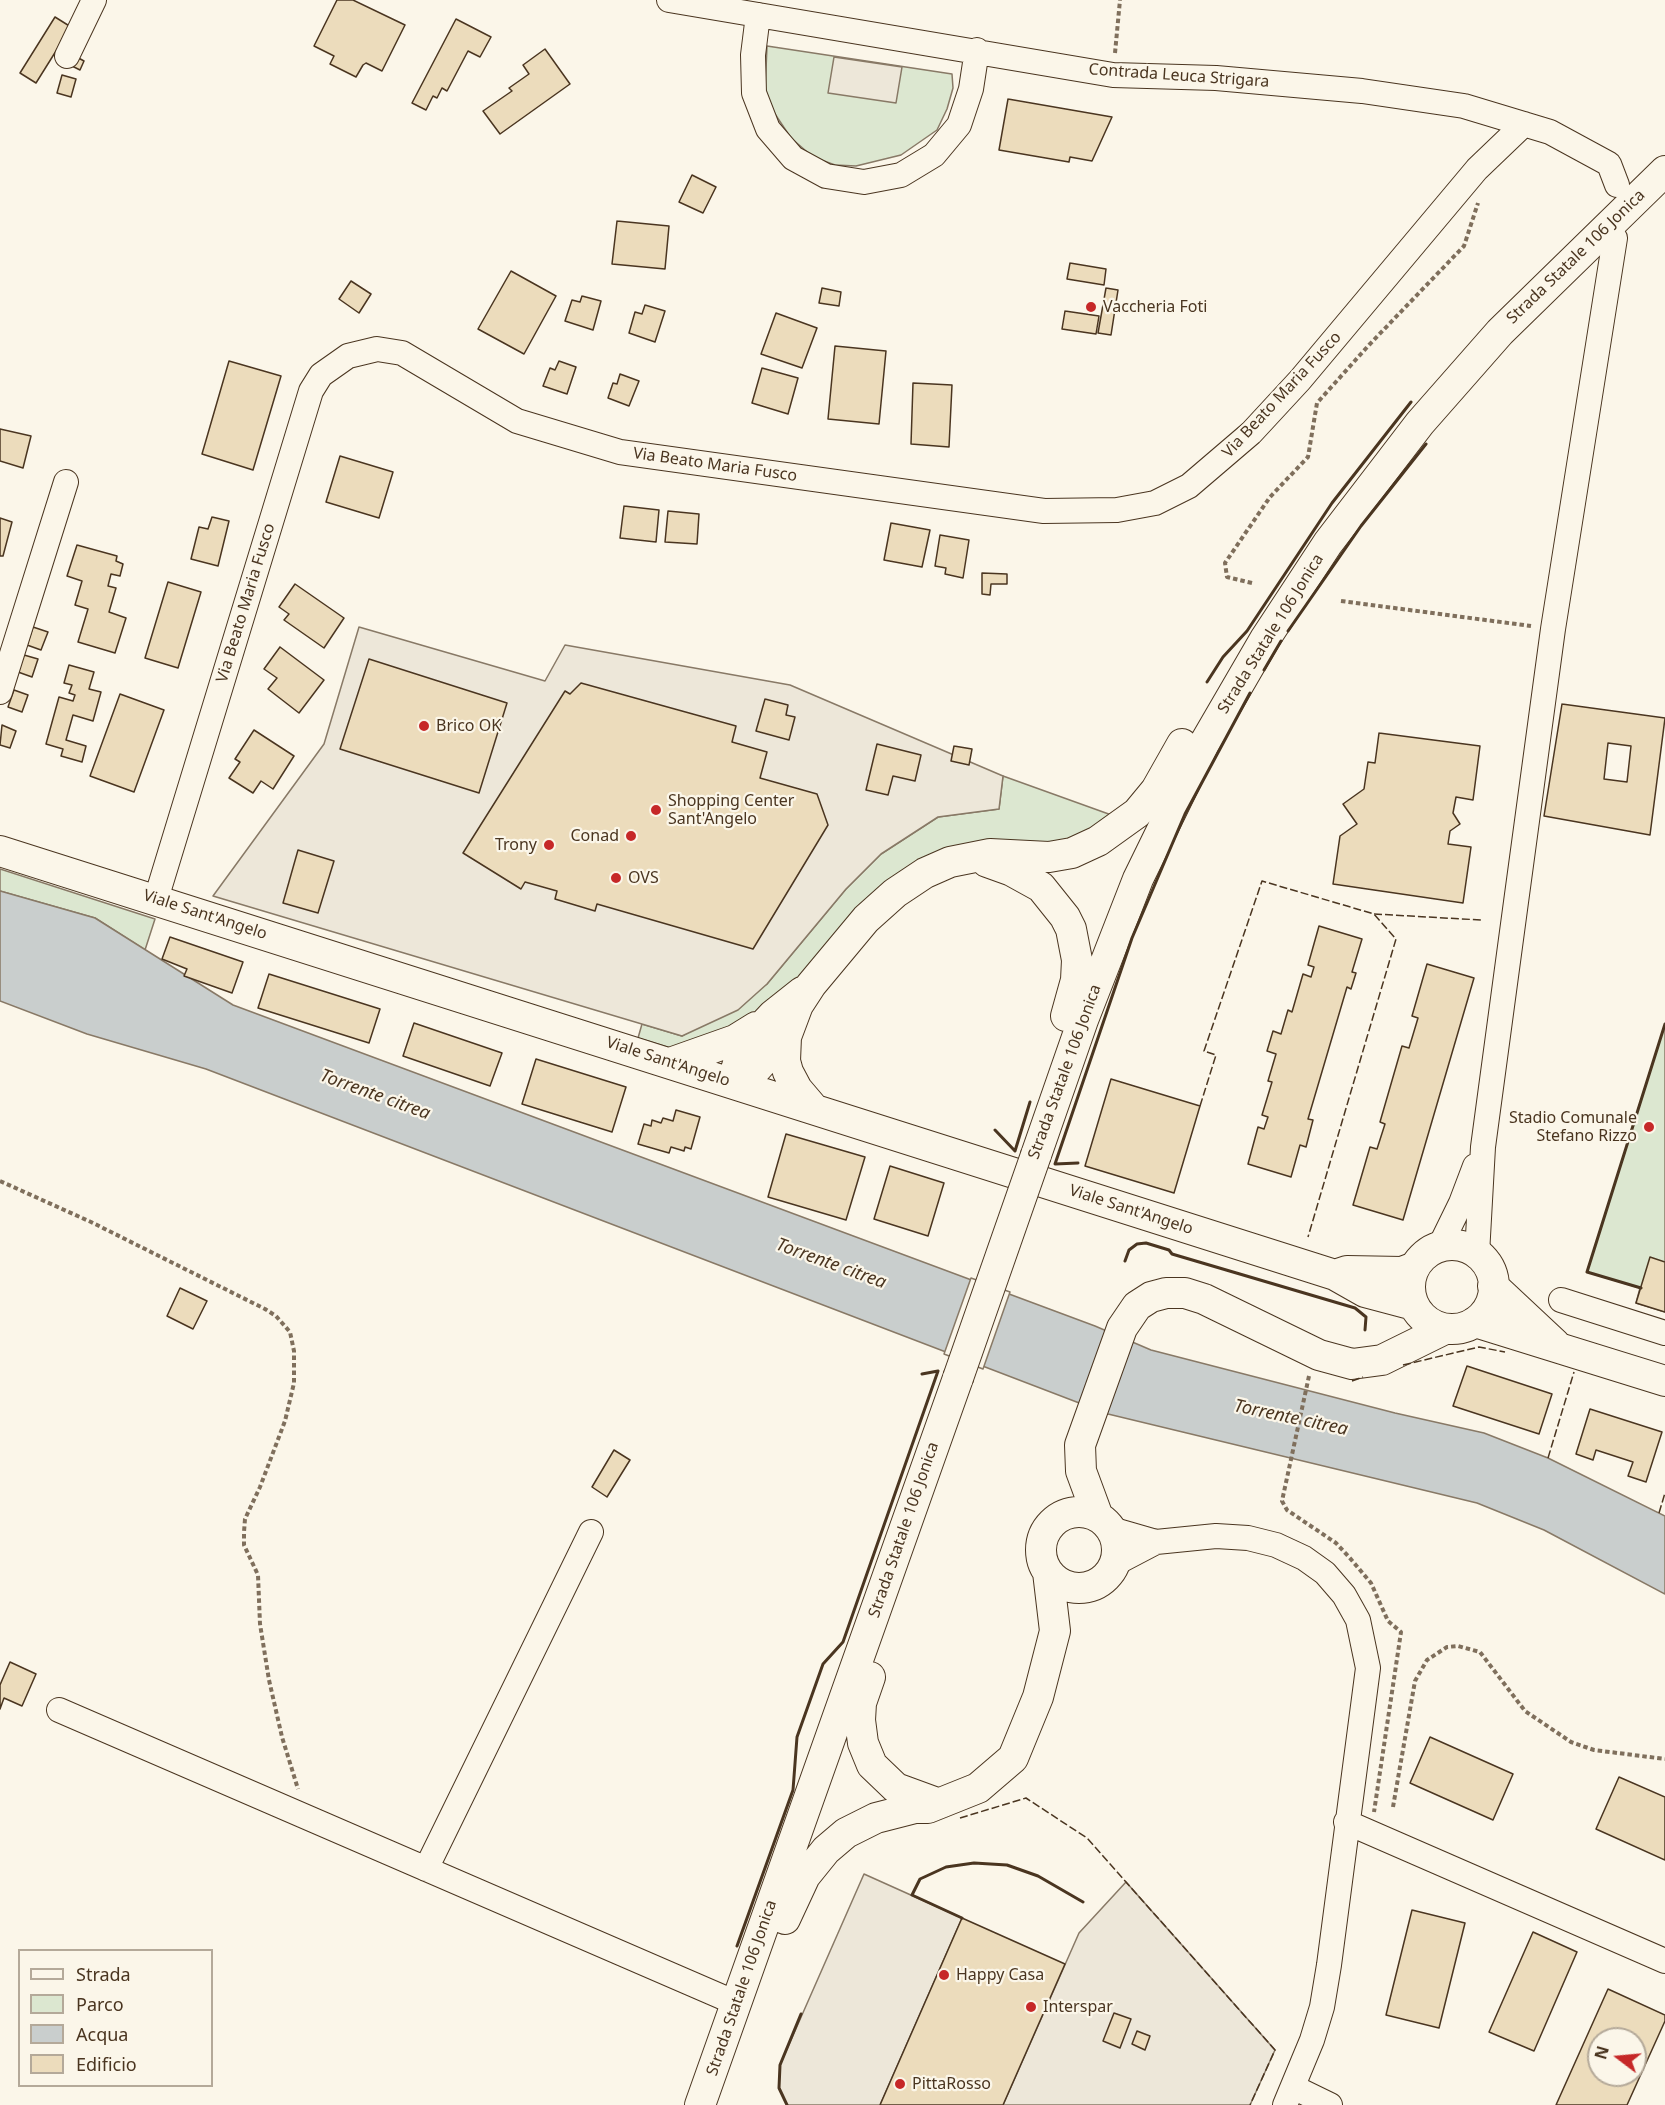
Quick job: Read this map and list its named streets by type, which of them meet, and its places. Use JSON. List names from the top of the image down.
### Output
{
  "streets": {
    "main road": ["Strada Statale 106 Jonica", "Viale Sant'Angelo"],
    "street": ["Contrada Leuca Strigara", "Via Beato Maria Fusco"]
  },
  "crossings": [
    ["Contrada Leuca Strigara", "Via Beato Maria Fusco"],
    ["Via Beato Maria Fusco", "Viale Sant'Angelo"]
  ],
  "water": ["Torrente citrea"],
  "places": [
    "Vaccheria Foti",
    "Brico OK",
    "Shopping Center Sant'Angelo",
    "Conad",
    "Trony",
    "OVS",
    "Stadio Comunale Stefano Rizzo",
    "Happy Casa",
    "Interspar",
    "PittaRosso"
  ],
  "legend": [
    "Strada",
    "Parco",
    "Acqua",
    "Edificio"
  ],
  "north": "left"
}
